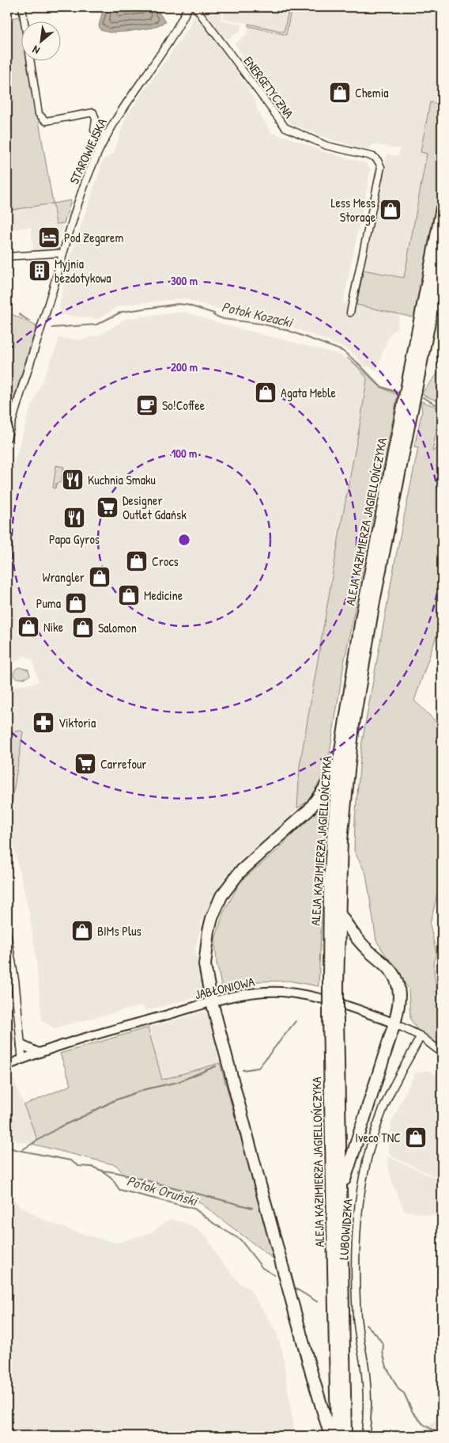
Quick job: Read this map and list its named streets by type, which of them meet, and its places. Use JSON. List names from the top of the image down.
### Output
{
  "streets": {
    "highway": ["ALEJA KAZIMIERZA JAGIELLOŃCZYKA"],
    "main road": ["JABŁONIOWA"],
    "street": ["ENERGETYCZNA", "STAROWIEJSKA", "LUBOWIDZKA"]
  },
  "crossings": [
    ["JABŁONIOWA", "LUBOWIDZKA"]
  ],
  "water": ["Potok Kozacki", "Potok Oruński"],
  "places": {
    "shop": [
      "Chemia",
      "Less Mess Storage",
      "Agata Meble",
      "Crocs",
      "Wrangler",
      "Medicine",
      "Puma",
      "Nike",
      "Salomon",
      "BIMs Plus",
      "Iveco TNC"
    ],
    "hotel": ["Pod Zegarem"],
    "building": ["Myjnia bezdotykowa"],
    "cafe": ["So!Coffee"],
    "restaurant": ["Kuchnia Smaku", "Papa Gyros"],
    "supermarket": ["Designer Outlet Gdańsk", "Carrefour"],
    "pharmacy": ["Viktoria"]
  },
  "north": "bottom left",
  "rings": ["300 m", "200 m", "100 m"]
}
